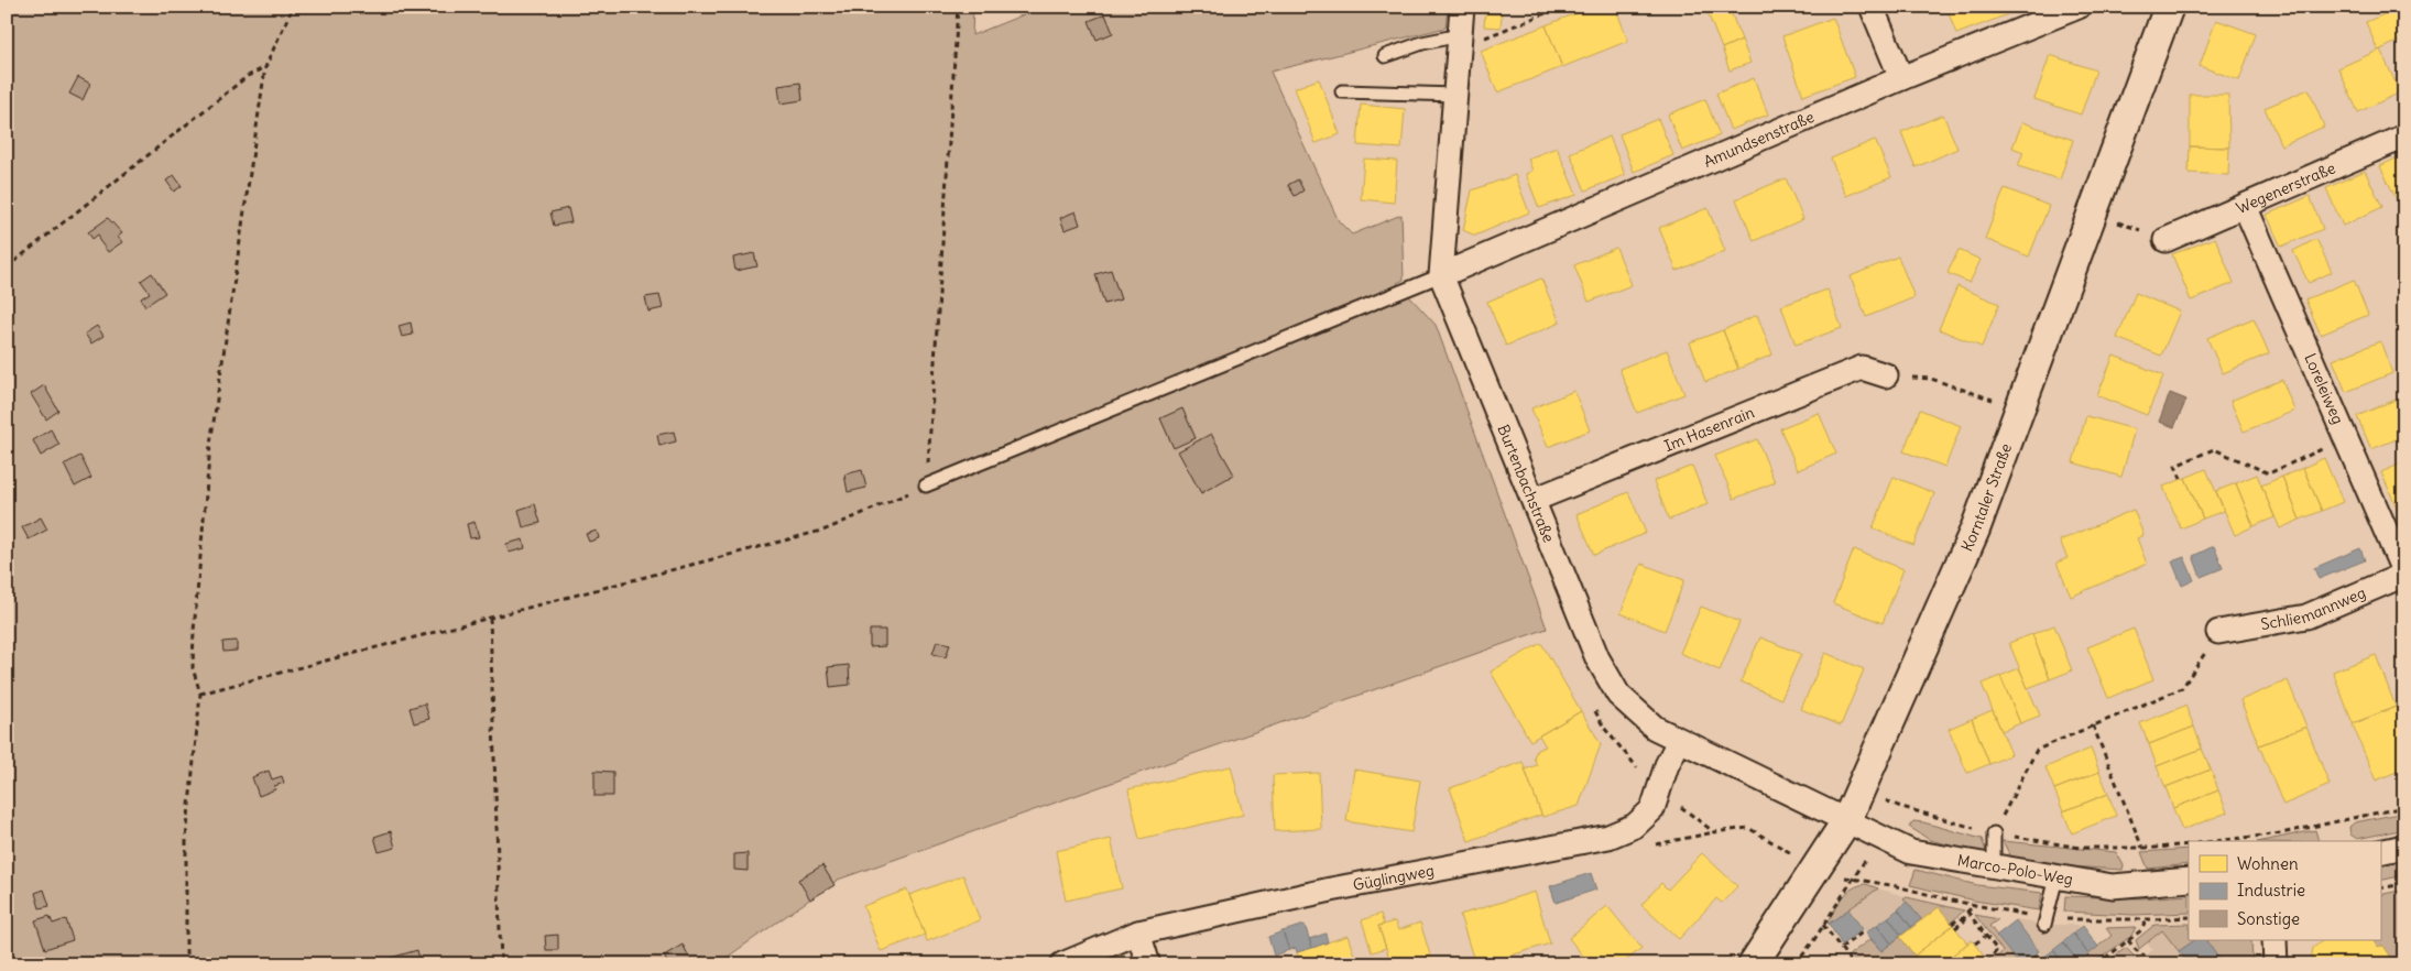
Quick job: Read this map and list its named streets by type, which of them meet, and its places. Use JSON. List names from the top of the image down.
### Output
{
  "streets": {
    "street": [
      "Amundsenstraße",
      "Wegenerstraße",
      "Loreleiweg",
      "Im Hasenrain",
      "Burtenbachstraße",
      "Korntaler Straße",
      "Schliemannweg",
      "Marco-Polo-Weg",
      "Güglingweg"
    ]
  },
  "crossings": [
    ["Amundsenstraße", "Burtenbachstraße"],
    ["Wegenerstraße", "Loreleiweg"],
    ["Loreleiweg", "Schliemannweg"],
    ["Im Hasenrain", "Burtenbachstraße"],
    ["Burtenbachstraße", "Korntaler Straße"],
    ["Burtenbachstraße", "Marco-Polo-Weg"],
    ["Burtenbachstraße", "Güglingweg"],
    ["Korntaler Straße", "Marco-Polo-Weg"]
  ],
  "legend": ["Wohnen", "Industrie", "Sonstige"]
}
